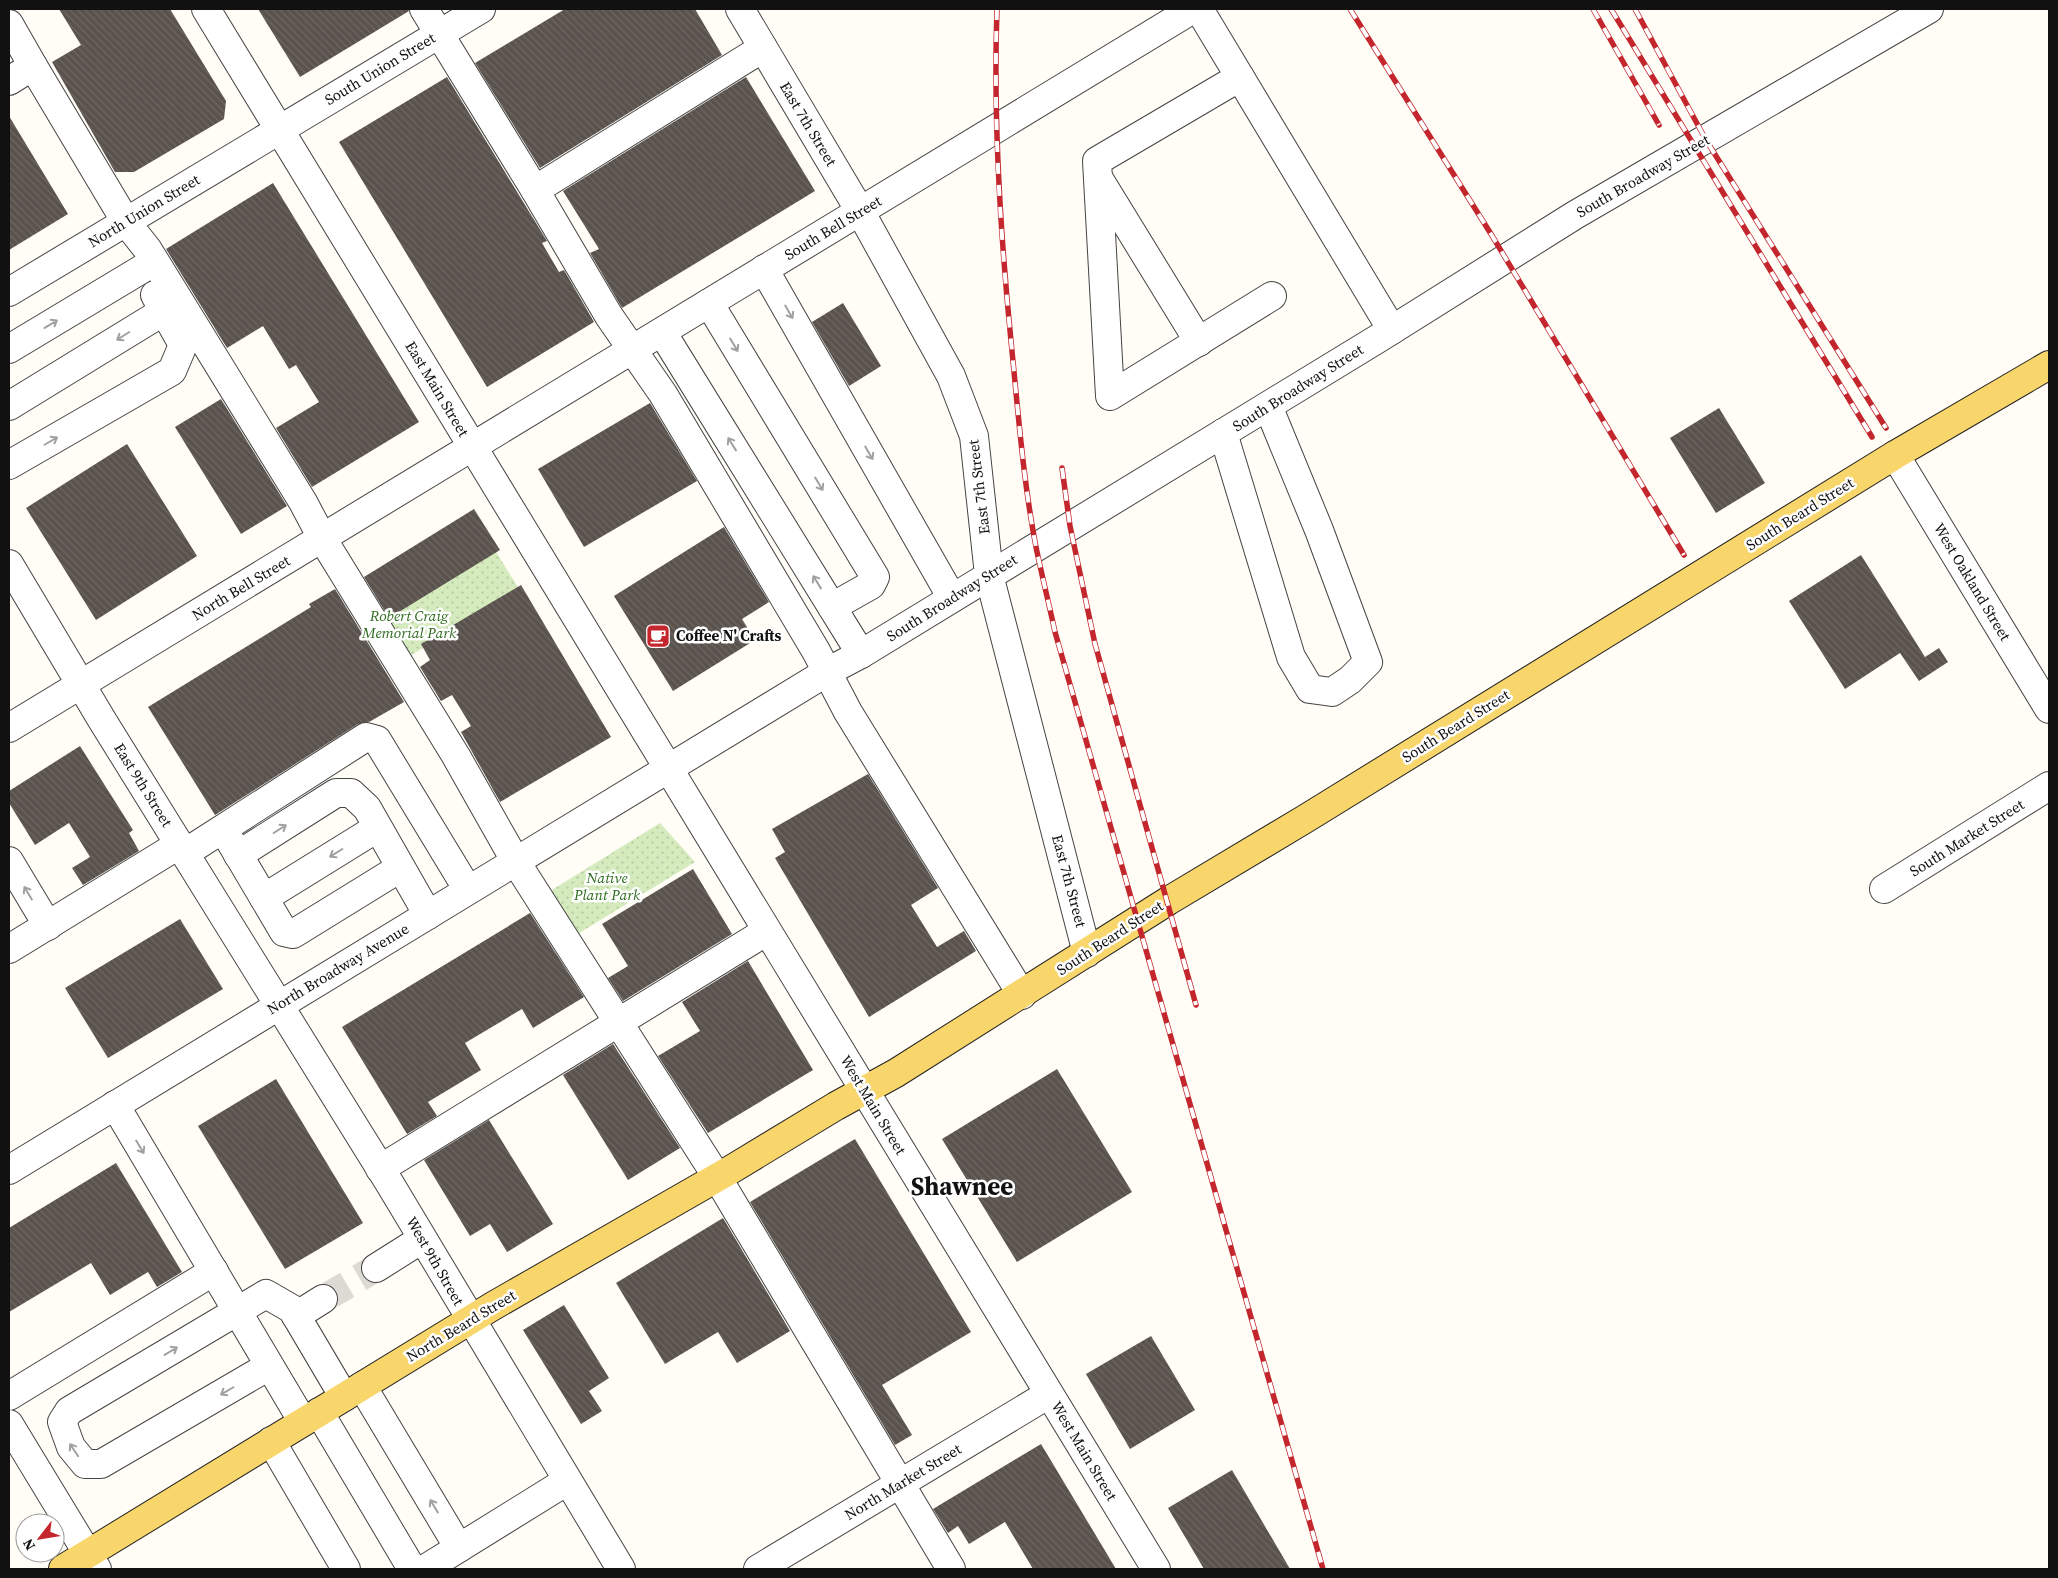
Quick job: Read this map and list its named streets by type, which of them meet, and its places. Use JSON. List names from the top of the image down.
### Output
{
  "streets": {
    "main road": ["South Beard Street", "North Beard Street"],
    "street": [
      "South Union Street",
      "East 7th Street",
      "South Broadway Street",
      "North Union Street",
      "South Bell Street",
      "East Main Street",
      "West Oakland Street",
      "North Bell Street",
      "East 9th Street",
      "South Market Street",
      "North Broadway Avenue",
      "West Main Street",
      "West 9th Street",
      "North Market Street"
    ]
  },
  "crossings": [
    ["South Union Street", "North Union Street"],
    ["South Union Street", "East Main Street"],
    ["East 7th Street", "South Broadway Street"],
    ["East 7th Street", "South Bell Street"],
    ["East 7th Street", "South Beard Street"],
    ["South Broadway Street", "East Main Street"],
    ["South Broadway Street", "North Broadway Avenue"],
    ["South Broadway Street", "West Main Street"],
    ["North Union Street", "East Main Street"],
    ["South Bell Street", "East Main Street"],
    ["South Bell Street", "North Bell Street"],
    ["East Main Street", "North Bell Street"],
    ["East Main Street", "North Broadway Avenue"],
    ["East Main Street", "West Main Street"],
    ["South Beard Street", "West Oakland Street"],
    ["South Beard Street", "West Main Street"],
    ["South Beard Street", "North Beard Street"],
    ["North Bell Street", "East 9th Street"],
    ["East 9th Street", "North Broadway Avenue"],
    ["East 9th Street", "West 9th Street"],
    ["North Broadway Avenue", "West Main Street"],
    ["North Broadway Avenue", "West 9th Street"],
    ["West Main Street", "North Beard Street"],
    ["West Main Street", "North Market Street"],
    ["West 9th Street", "North Beard Street"]
  ],
  "districts": ["Shawnee"],
  "parks": ["Robert Craig Memorial Park", "Native Plant Park"],
  "places": {
    "cafe": ["Coffee N' Crafts"]
  },
  "north": "bottom left"
}
